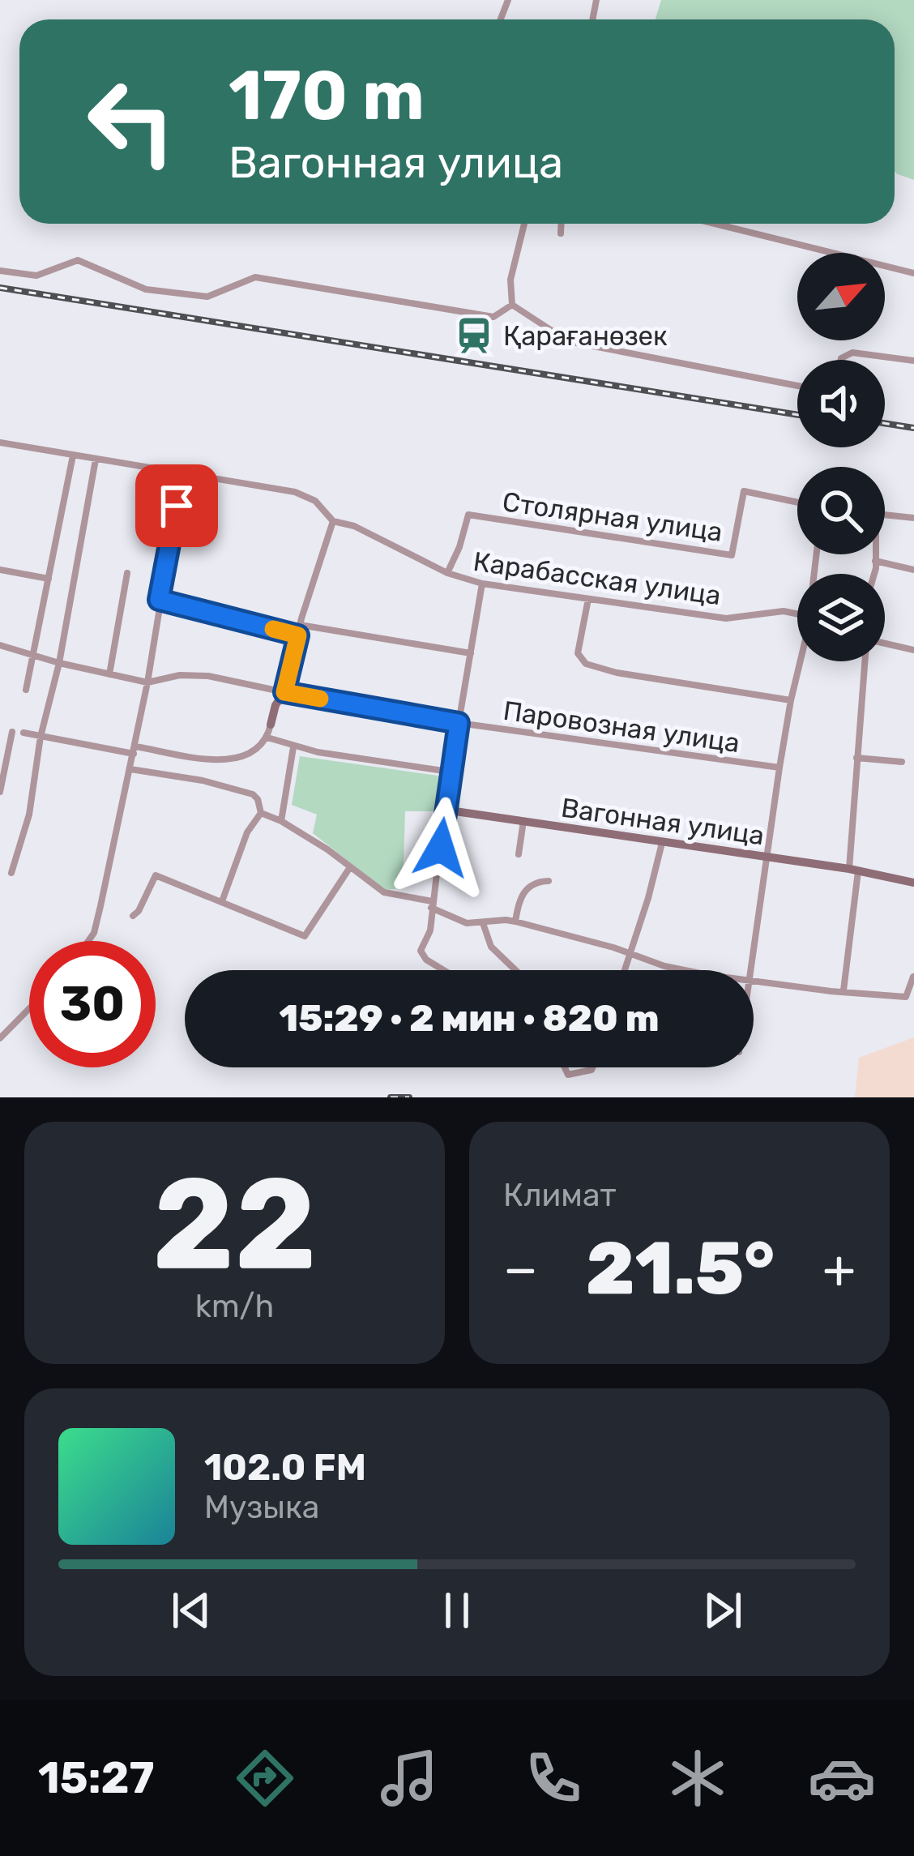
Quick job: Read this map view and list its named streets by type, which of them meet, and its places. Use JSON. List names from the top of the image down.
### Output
{
  "streets": {
    "street": [
      "Столярная улица",
      "Карабасская улица",
      "Паровозная улица",
      "Вагонная улица"
    ]
  },
  "crossings": [
    ["Столярная улица", "Карабасская улица"]
  ],
  "places": {
    "station": ["Қарағанөзек"]
  },
  "north": "top right",
  "page": {
    "turn": ["170 m", "Вагонная улица"],
    "limit": "30",
    "trip": "15:29 · 2 мин · 820 m",
    "tile": [
      ["22", "km/h"],
      "Климат"
    ],
    "heat": ["−", "21.5°", "+"],
    "song": ["102.0 FM", "Музыка"],
    "tabs": "15:27"
  }
}
